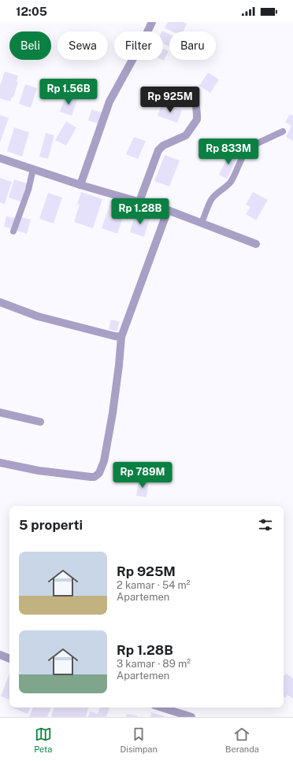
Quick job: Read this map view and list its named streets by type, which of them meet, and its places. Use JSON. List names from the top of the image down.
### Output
{
  "page": {
    "status": "12:05",
    "chip": [
      "Beli",
      "Sewa",
      "Filter",
      "Baru"
    ],
    "price": [
      "Rp 1.56B",
      "Rp 925M",
      "Rp 833M",
      "Rp 1.28B",
      "Rp 789M"
    ],
    "heading": "5 properti",
    "list": [
      {
        "name": "Rp 925M",
        "note": "2 kamar · 54 m² · Apartemen"
      },
      {
        "name": "Rp 1.28B",
        "note": "3 kamar · 89 m² · Apartemen"
      }
    ],
    "tabs": ["Peta", "Disimpan", "Beranda"]
  }
}
